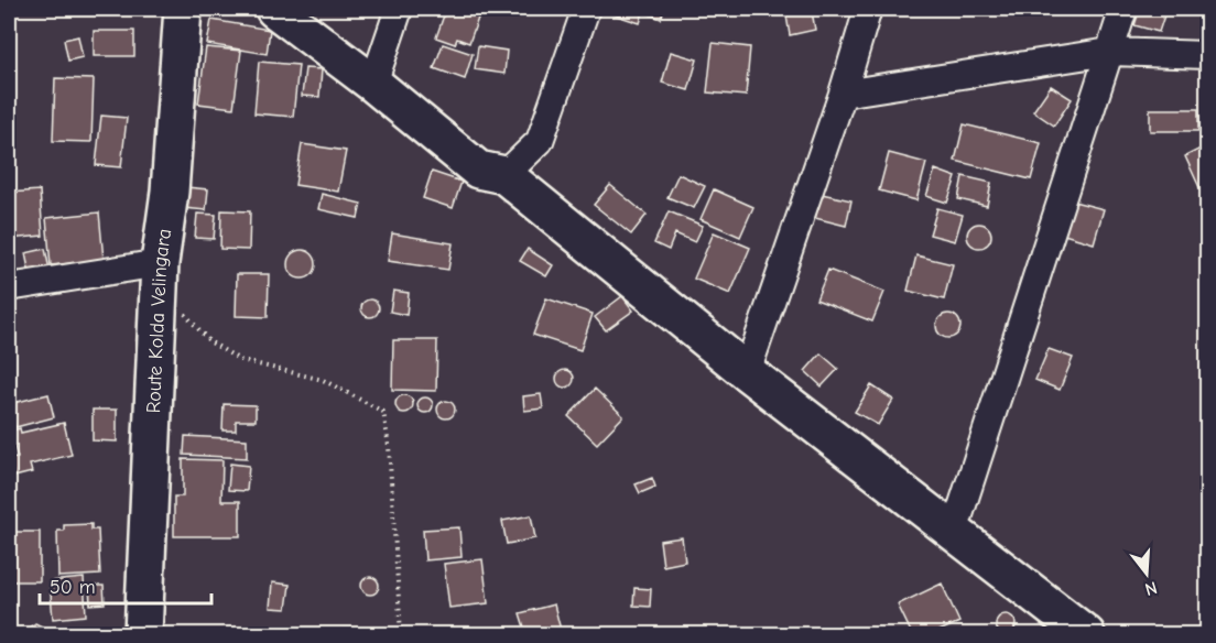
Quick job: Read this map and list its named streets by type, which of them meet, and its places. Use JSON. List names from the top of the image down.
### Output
{
  "streets": {
    "main road": ["Route Kolda Velingara"]
  },
  "scale_bar": "50 m",
  "north": "bottom"
}
